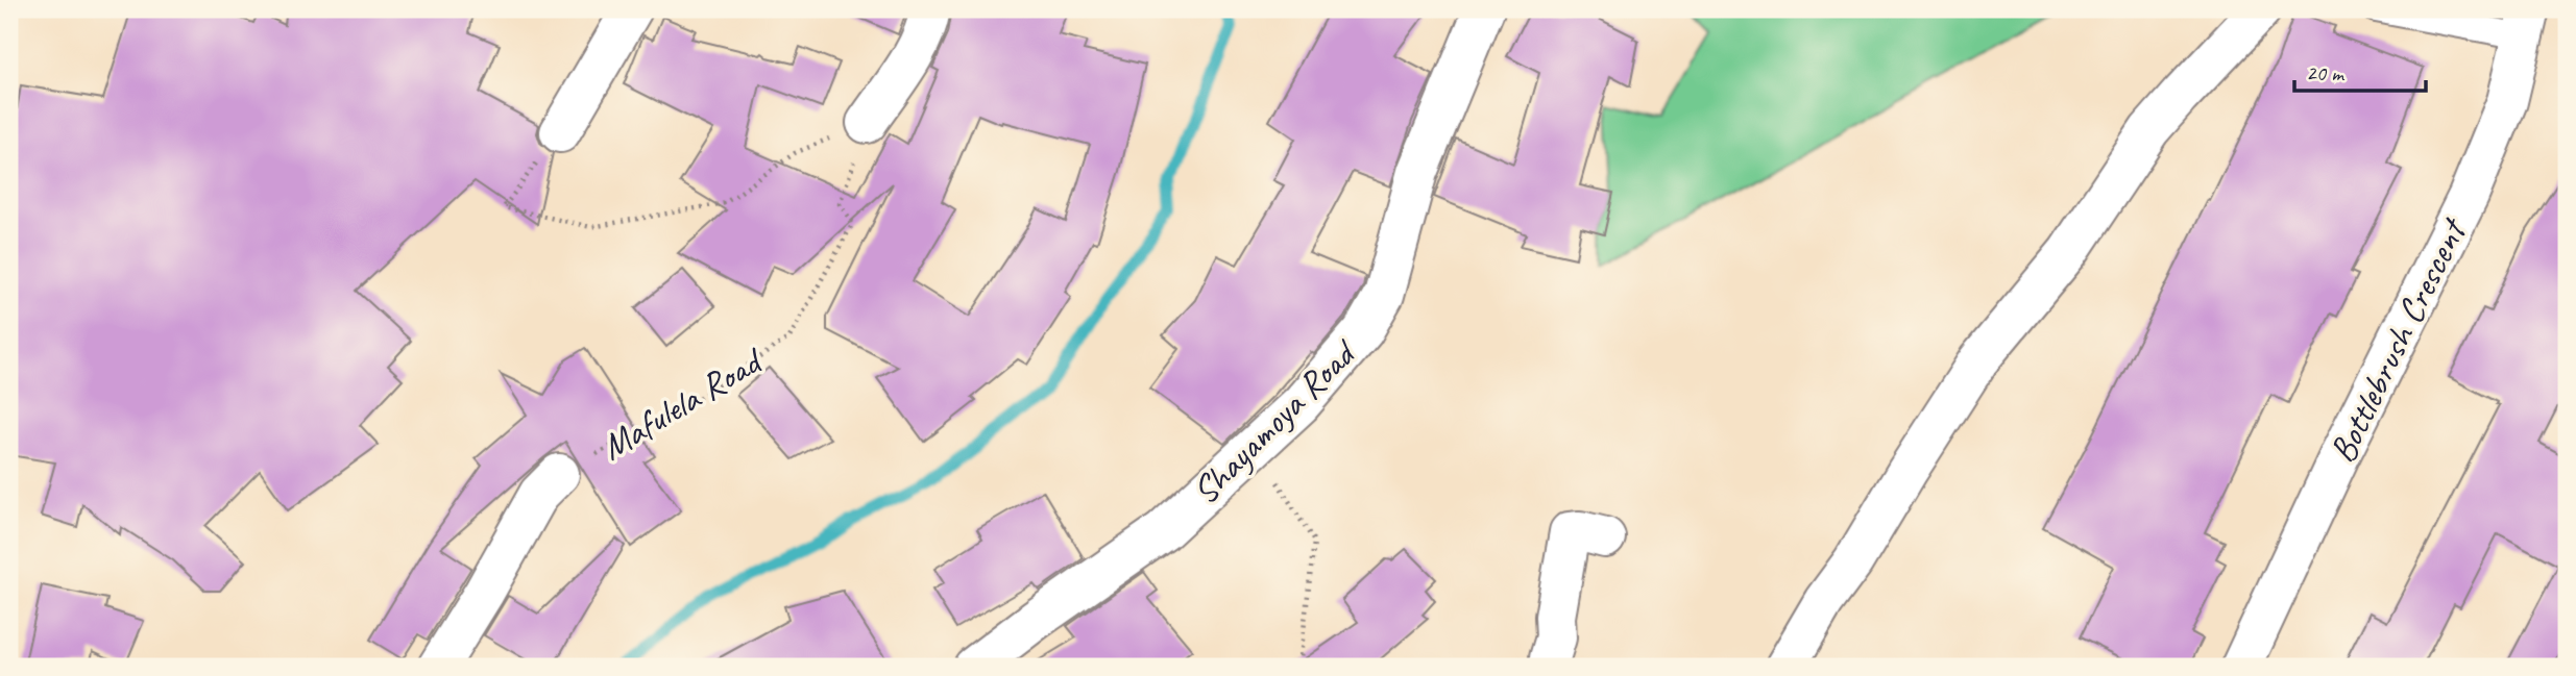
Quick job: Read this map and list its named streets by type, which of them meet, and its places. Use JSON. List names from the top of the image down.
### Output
{
  "streets": {
    "street": ["Bottlebrush Crescent", "Mafulela Road", "Shayamoya Road"]
  },
  "scale_bar": "20 m"
}
